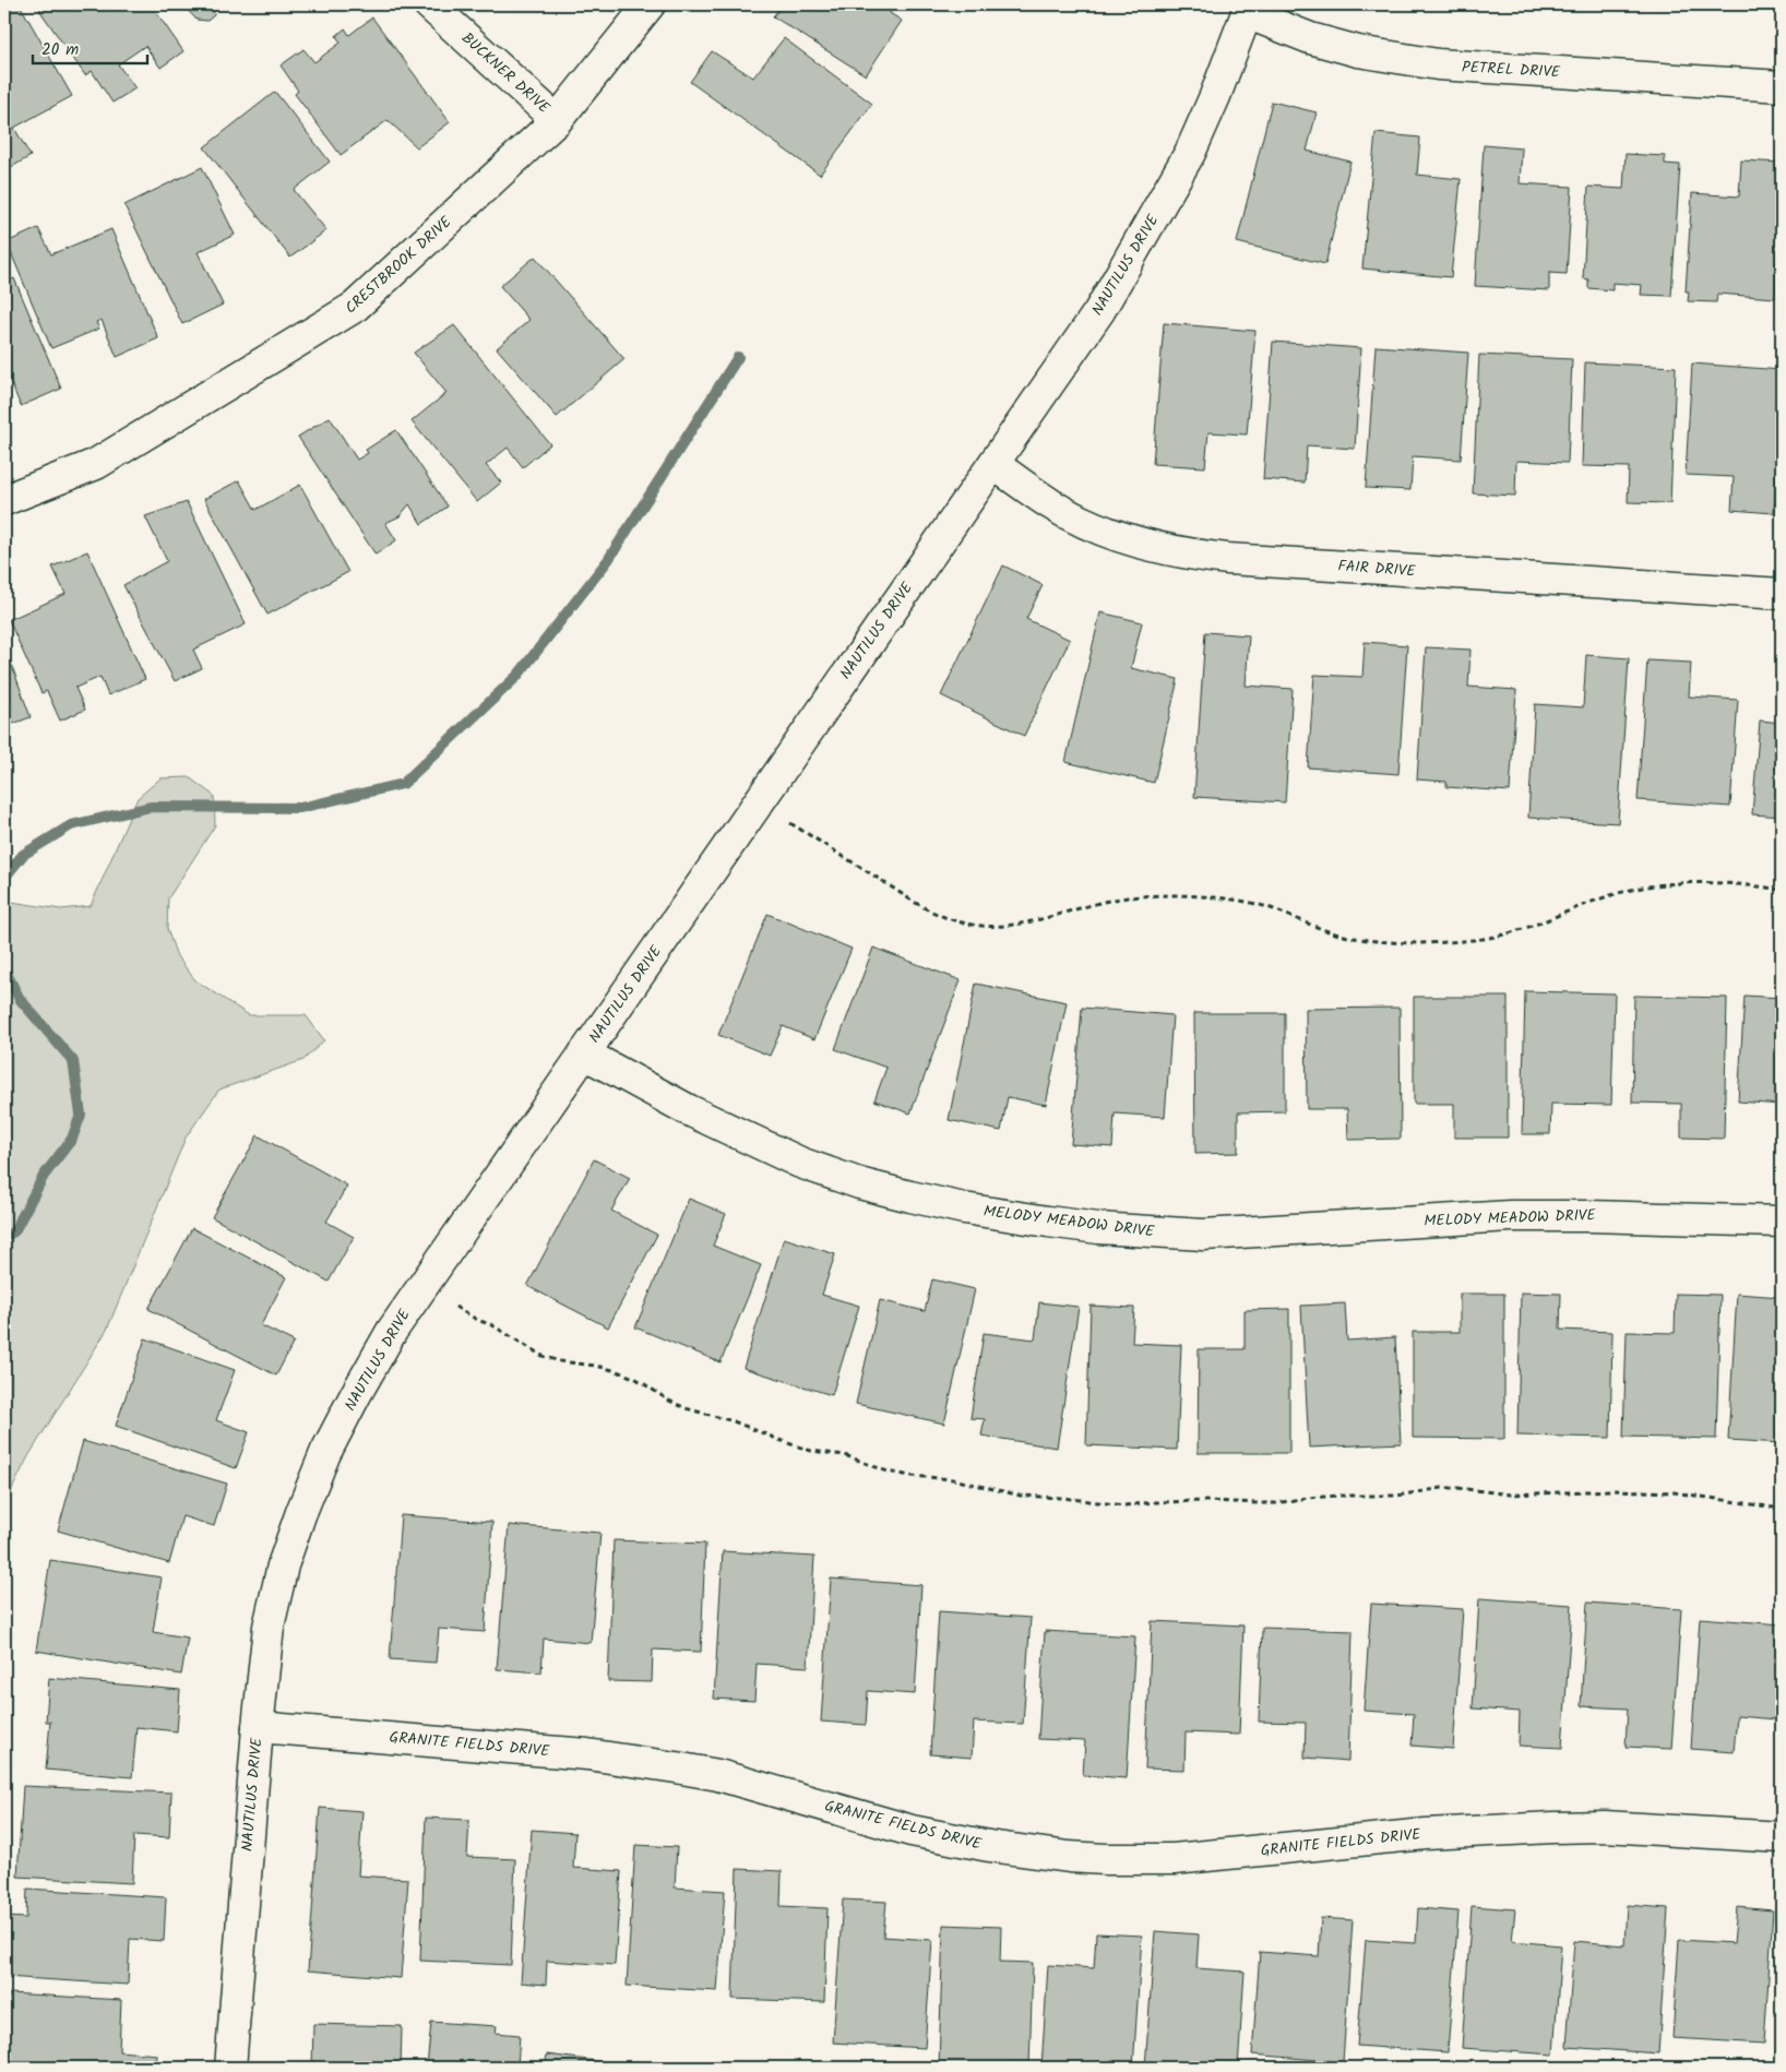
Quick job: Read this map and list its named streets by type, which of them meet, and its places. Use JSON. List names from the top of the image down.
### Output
{
  "streets": {
    "street": [
      "PETREL DRIVE",
      "BUCKNER DRIVE",
      "CRESTBROOK DRIVE",
      "NAUTILUS DRIVE",
      "FAIR DRIVE",
      "MELODY MEADOW DRIVE",
      "GRANITE FIELDS DRIVE"
    ]
  },
  "crossings": [
    ["PETREL DRIVE", "NAUTILUS DRIVE"],
    ["BUCKNER DRIVE", "CRESTBROOK DRIVE"],
    ["NAUTILUS DRIVE", "FAIR DRIVE"],
    ["NAUTILUS DRIVE", "MELODY MEADOW DRIVE"],
    ["NAUTILUS DRIVE", "GRANITE FIELDS DRIVE"]
  ],
  "scale_bar": "20 m"
}
